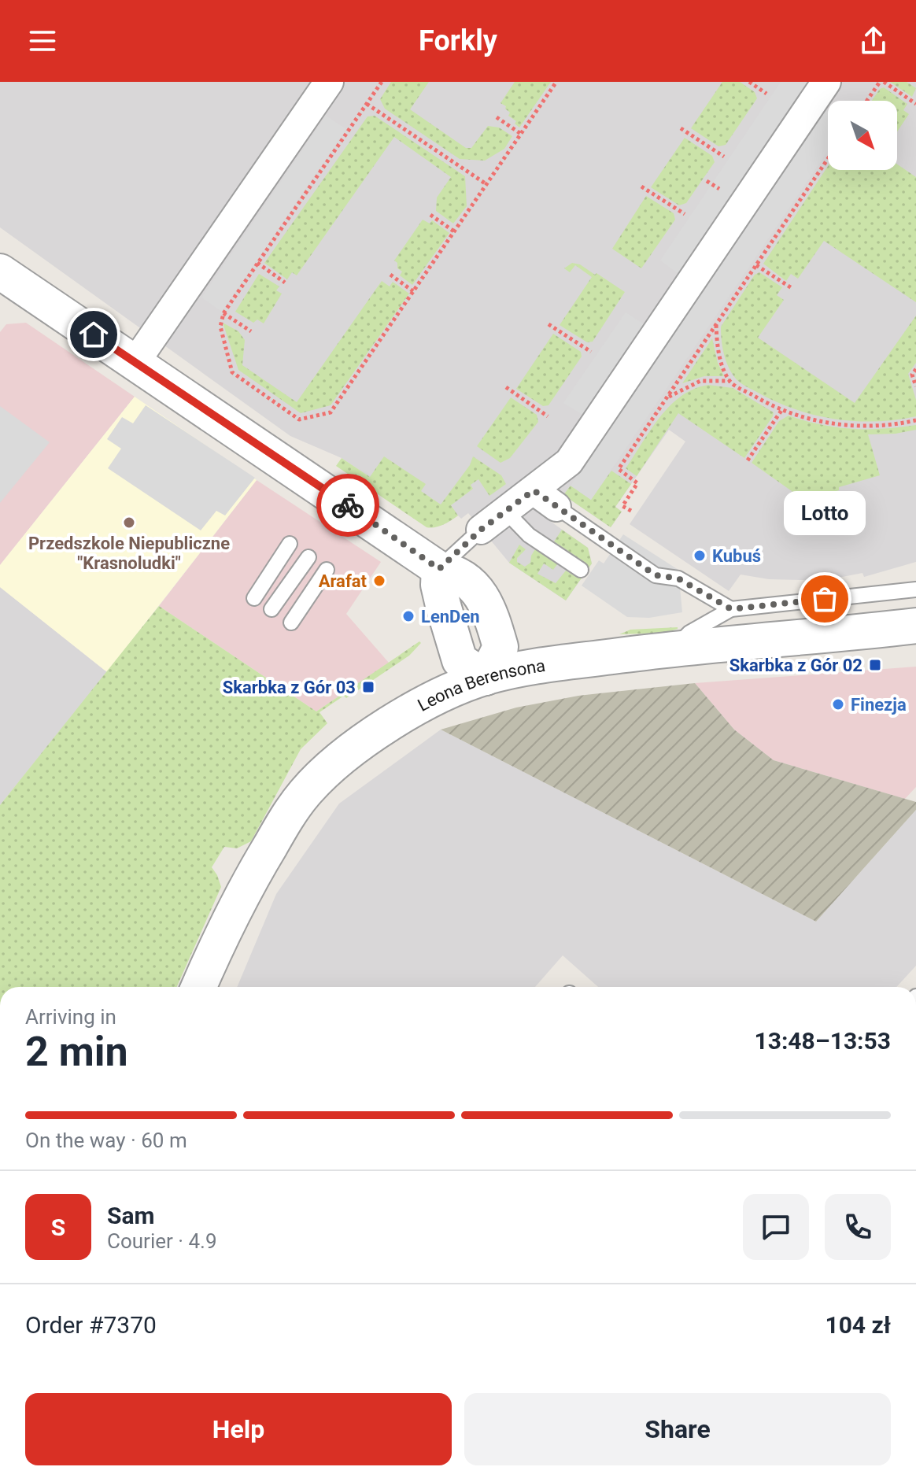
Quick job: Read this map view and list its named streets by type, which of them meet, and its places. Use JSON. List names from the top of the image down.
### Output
{
  "streets": {
    "street": ["Leona Berensona"]
  },
  "places": {
    "other": [
      "Przedszkole Niepubliczne \"Krasnoludki\"",
      "Kubuś",
      "Arafat",
      "Lotto",
      "LenDen",
      "Finezja"
    ],
    "transit": ["Skarbka z Gór 02", "Skarbka z Gór 03"]
  },
  "north": "bottom right",
  "page": {
    "header": "Forkly",
    "bubble": "Lotto",
    "heading": ["2 min", "Arriving in", "13:48–13:53"],
    "panel": [
      "Sam",
      "Courier · 4.9",
      "Order #7370",
      "104 zł"
    ],
    "bar": "On the way · 60 m",
    "round": "S",
    "buttons": ["Help", "Share"]
  }
}
